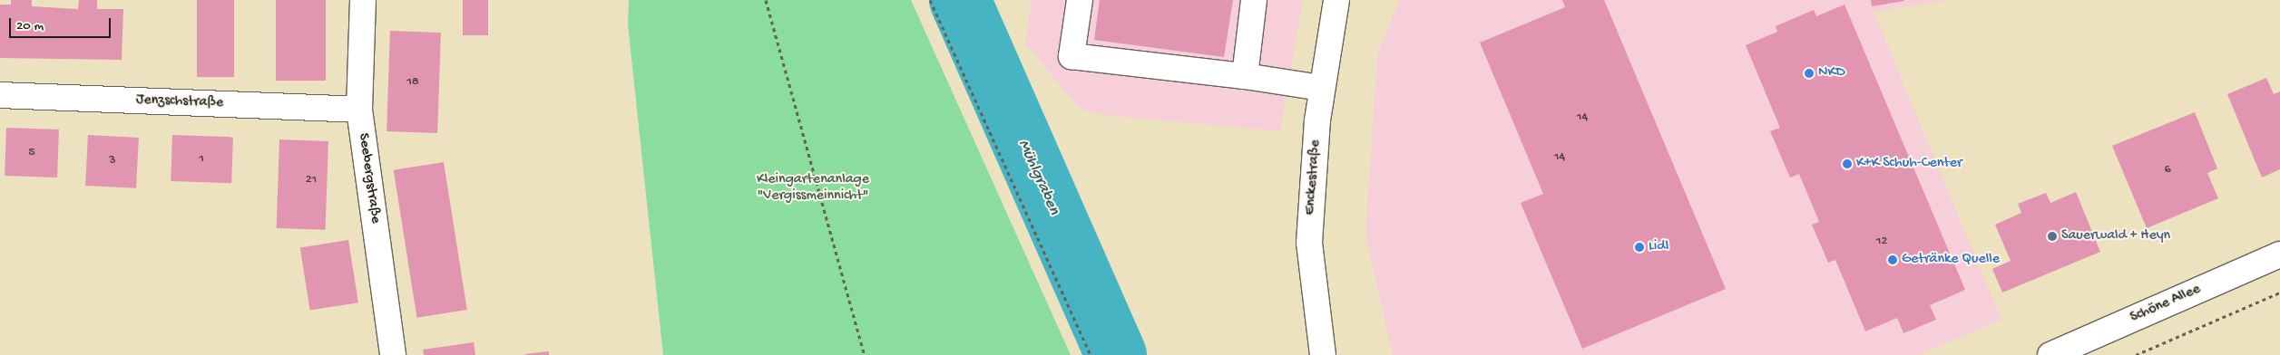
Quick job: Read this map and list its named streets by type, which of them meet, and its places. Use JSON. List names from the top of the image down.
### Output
{
  "streets": {
    "main road": [
      "Jenzschstraße",
      "Enckestraße",
      "Seebergstraße",
      "Schöne Allee"
    ]
  },
  "crossings": [
    ["Jenzschstraße", "Seebergstraße"]
  ],
  "water": ["Mühlgraben"],
  "parks": ["Kleingartenanlage \"Vergissmeinnicht\""],
  "places": [
    "NKD",
    "K+K Schuh-Center",
    "Sauerwald + Heyn",
    "Lidl",
    "Getränke Quelle"
  ],
  "house_numbers": [
    "18",
    "14",
    "5",
    "14",
    "1",
    "3",
    "6",
    "21",
    "12"
  ],
  "scale_bar": "20 m"
}
